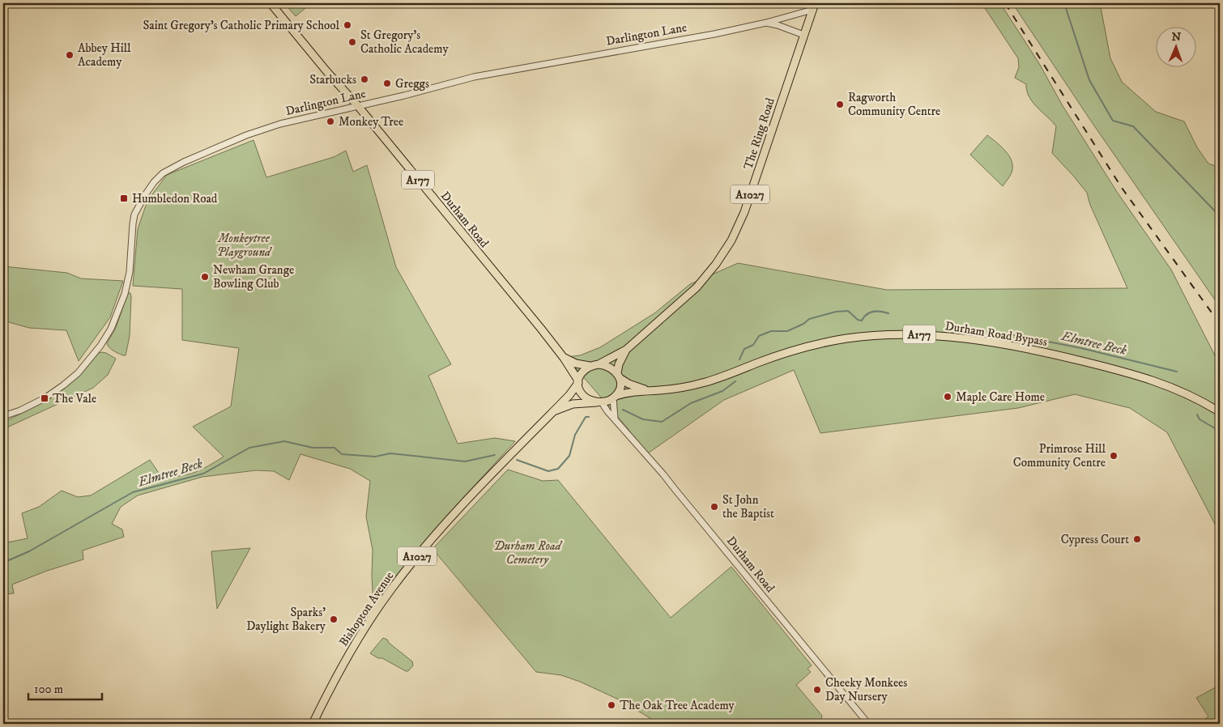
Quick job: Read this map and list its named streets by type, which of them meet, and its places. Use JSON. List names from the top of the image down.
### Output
{
  "streets": {
    "main road": [
      "The Ring Road",
      "A177",
      "A1027",
      "Durham Road",
      "Durham Road Bypass",
      "Bishopton Avenue"
    ],
    "street": ["Darlington Lane"]
  },
  "crossings": [
    ["Darlington Lane", "The Ring Road"],
    ["Darlington Lane", "Durham Road"],
    ["The Ring Road", "A1027"],
    ["The Ring Road", "Durham Road"],
    ["The Ring Road", "Durham Road Bypass"],
    ["The Ring Road", "Bishopton Avenue"],
    ["A1027", "Durham Road"],
    ["A1027", "Durham Road Bypass"],
    ["A1027", "Bishopton Avenue"],
    ["Durham Road", "Durham Road Bypass"],
    ["Durham Road", "Bishopton Avenue"],
    ["Durham Road Bypass", "Bishopton Avenue"]
  ],
  "water": ["Elmtree Beck"],
  "parks": ["Monkeytree Playground", "Durham Road Cemetery"],
  "places": {
    "other": [
      "Saint Gregory's Catholic Primary School",
      "St Gregory's Catholic Academy",
      "Abbey Hill Academy",
      "Starbucks",
      "Greggs",
      "Ragworth Community Centre",
      "Monkey Tree",
      "Newham Grange Bowling Club",
      "Maple Care Home",
      "Primrose Hill Community Centre",
      "St John the Baptist",
      "Cypress Court",
      "Sparks' Daylight Bakery",
      "Cheeky Monkees Day Nursery",
      "The Oak Tree Academy"
    ],
    "transit": ["Humbledon Road", "The Vale"]
  },
  "scale_bar": "100 m",
  "north": "top"
}
